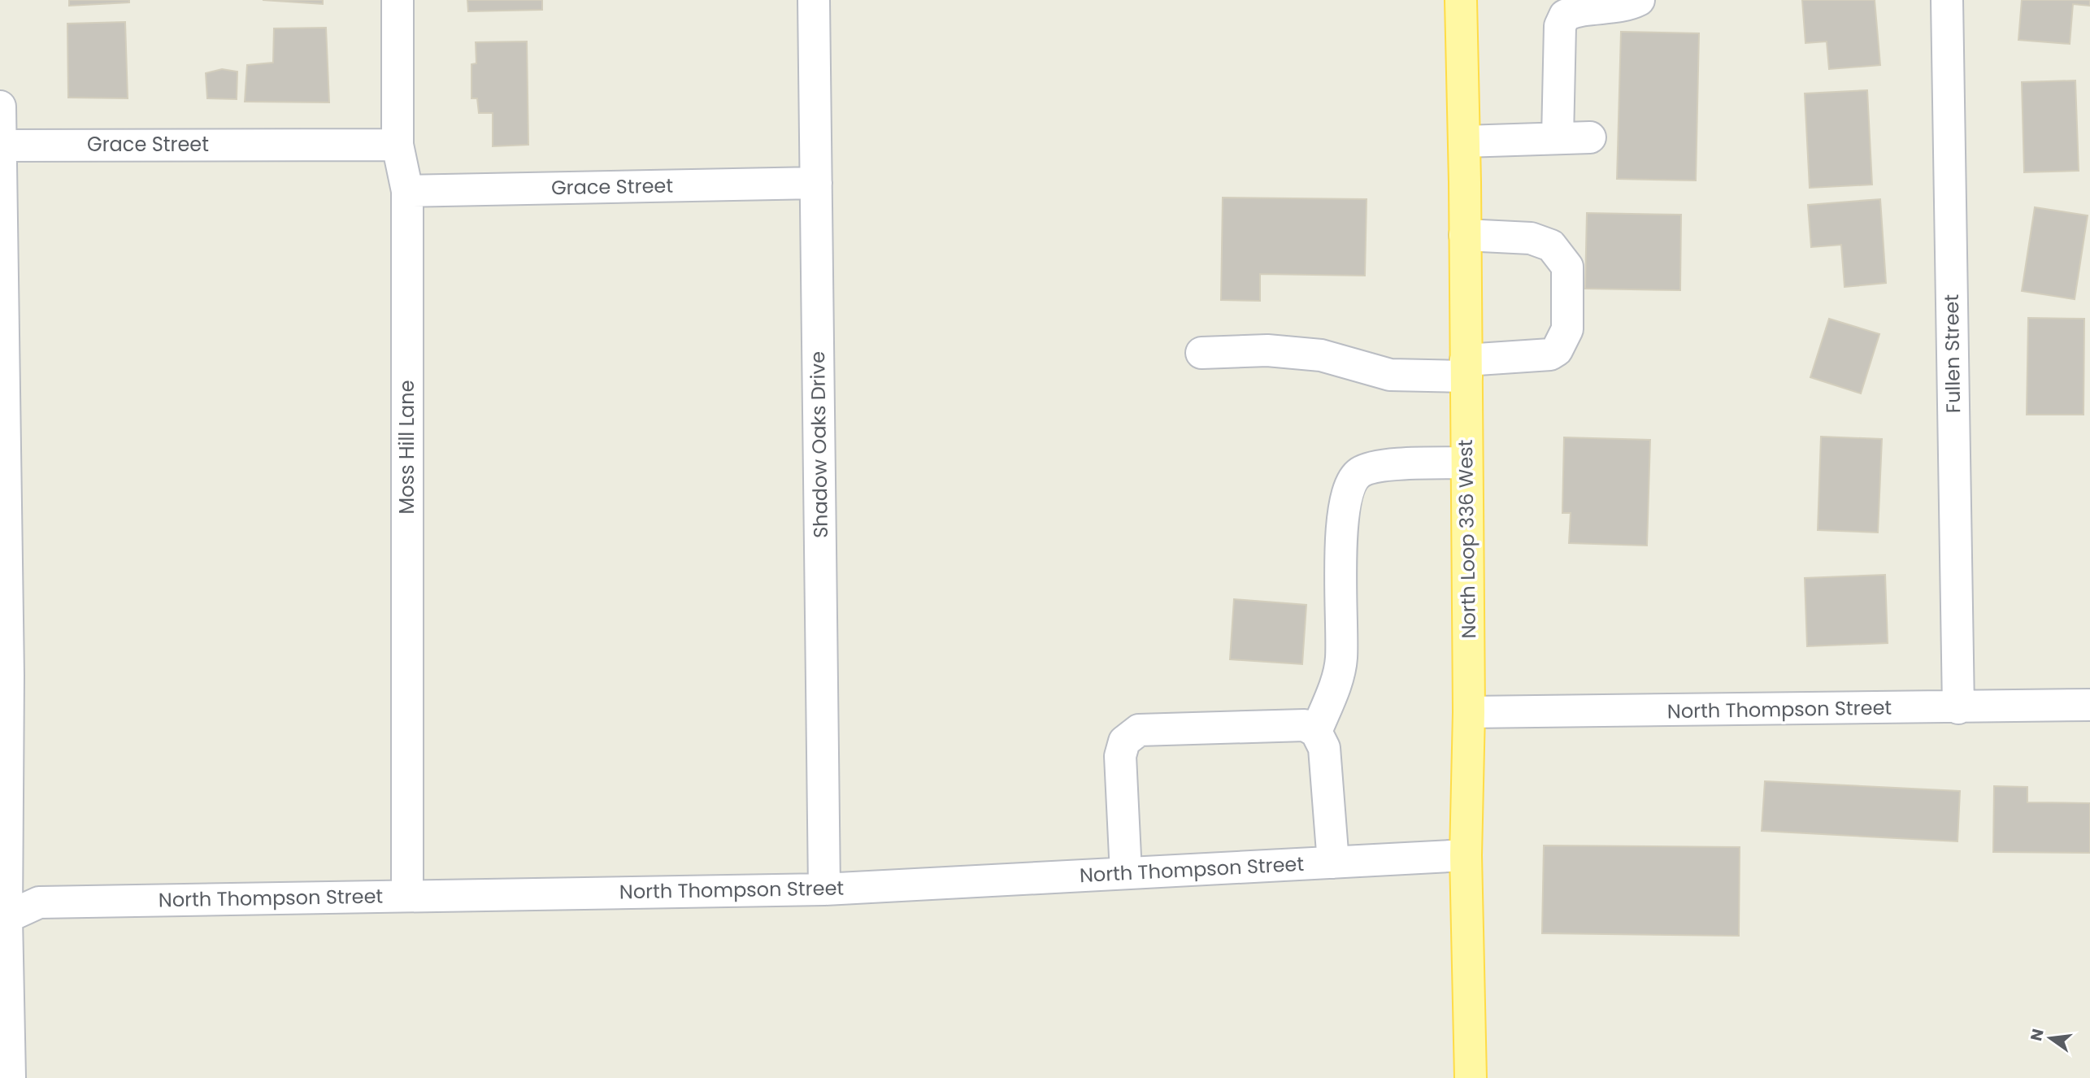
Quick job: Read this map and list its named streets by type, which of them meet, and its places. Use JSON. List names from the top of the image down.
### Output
{
  "streets": {
    "main road": ["North Loop 336 West"],
    "street": [
      "Grace Street",
      "Fullen Street",
      "Shadow Oaks Drive",
      "Moss Hill Lane",
      "North Thompson Street"
    ]
  },
  "crossings": [
    ["Grace Street", "Shadow Oaks Drive"],
    ["Grace Street", "Moss Hill Lane"],
    ["Fullen Street", "North Thompson Street"],
    ["Shadow Oaks Drive", "North Thompson Street"],
    ["Moss Hill Lane", "North Thompson Street"],
    ["North Loop 336 West", "North Thompson Street"]
  ],
  "north": "left"
}
